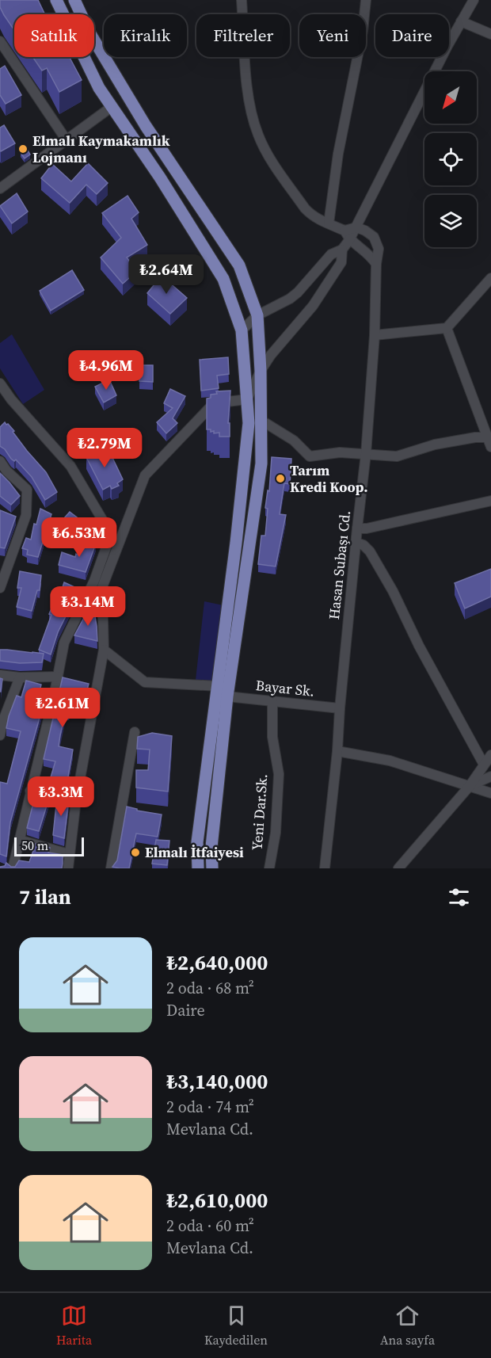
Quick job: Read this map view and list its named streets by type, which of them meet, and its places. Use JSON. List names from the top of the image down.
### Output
{
  "streets": {
    "street": ["Hasan Subaşı Cd.", "Bayar Sk.", "Yeni Dar.Sk."]
  },
  "crossings": [
    ["Hasan Subaşı Cd.", "Bayar Sk."],
    ["Bayar Sk.", "Yeni Dar.Sk."]
  ],
  "places": ["Elmalı Kaymakamlık Lojmanı", "Tarım Kredi Koop.", "Elmalı İtfaiyesi"],
  "scale_bar": "50 m",
  "north": "bottom left",
  "page": {
    "chip": [
      "Satılık",
      "Kiralık",
      "Filtreler",
      "Yeni",
      "Daire"
    ],
    "price": [
      "₺2.64M",
      "₺4.96M",
      "₺2.79M",
      "₺6.53M",
      "₺3.14M",
      "₺2.61M",
      "₺3.3M"
    ],
    "scale": "50 m",
    "heading": "7 ilan",
    "list": [
      {
        "name": "₺2,640,000",
        "note": "2 oda · 68 m² · Daire"
      },
      {
        "name": "₺3,140,000",
        "note": "2 oda · 74 m² · Mevlana Cd."
      },
      {
        "name": "₺2,610,000",
        "note": "2 oda · 60 m² · Mevlana Cd."
      }
    ],
    "tabs": ["Harita", "Kaydedilen", "Ana sayfa"]
  }
}
